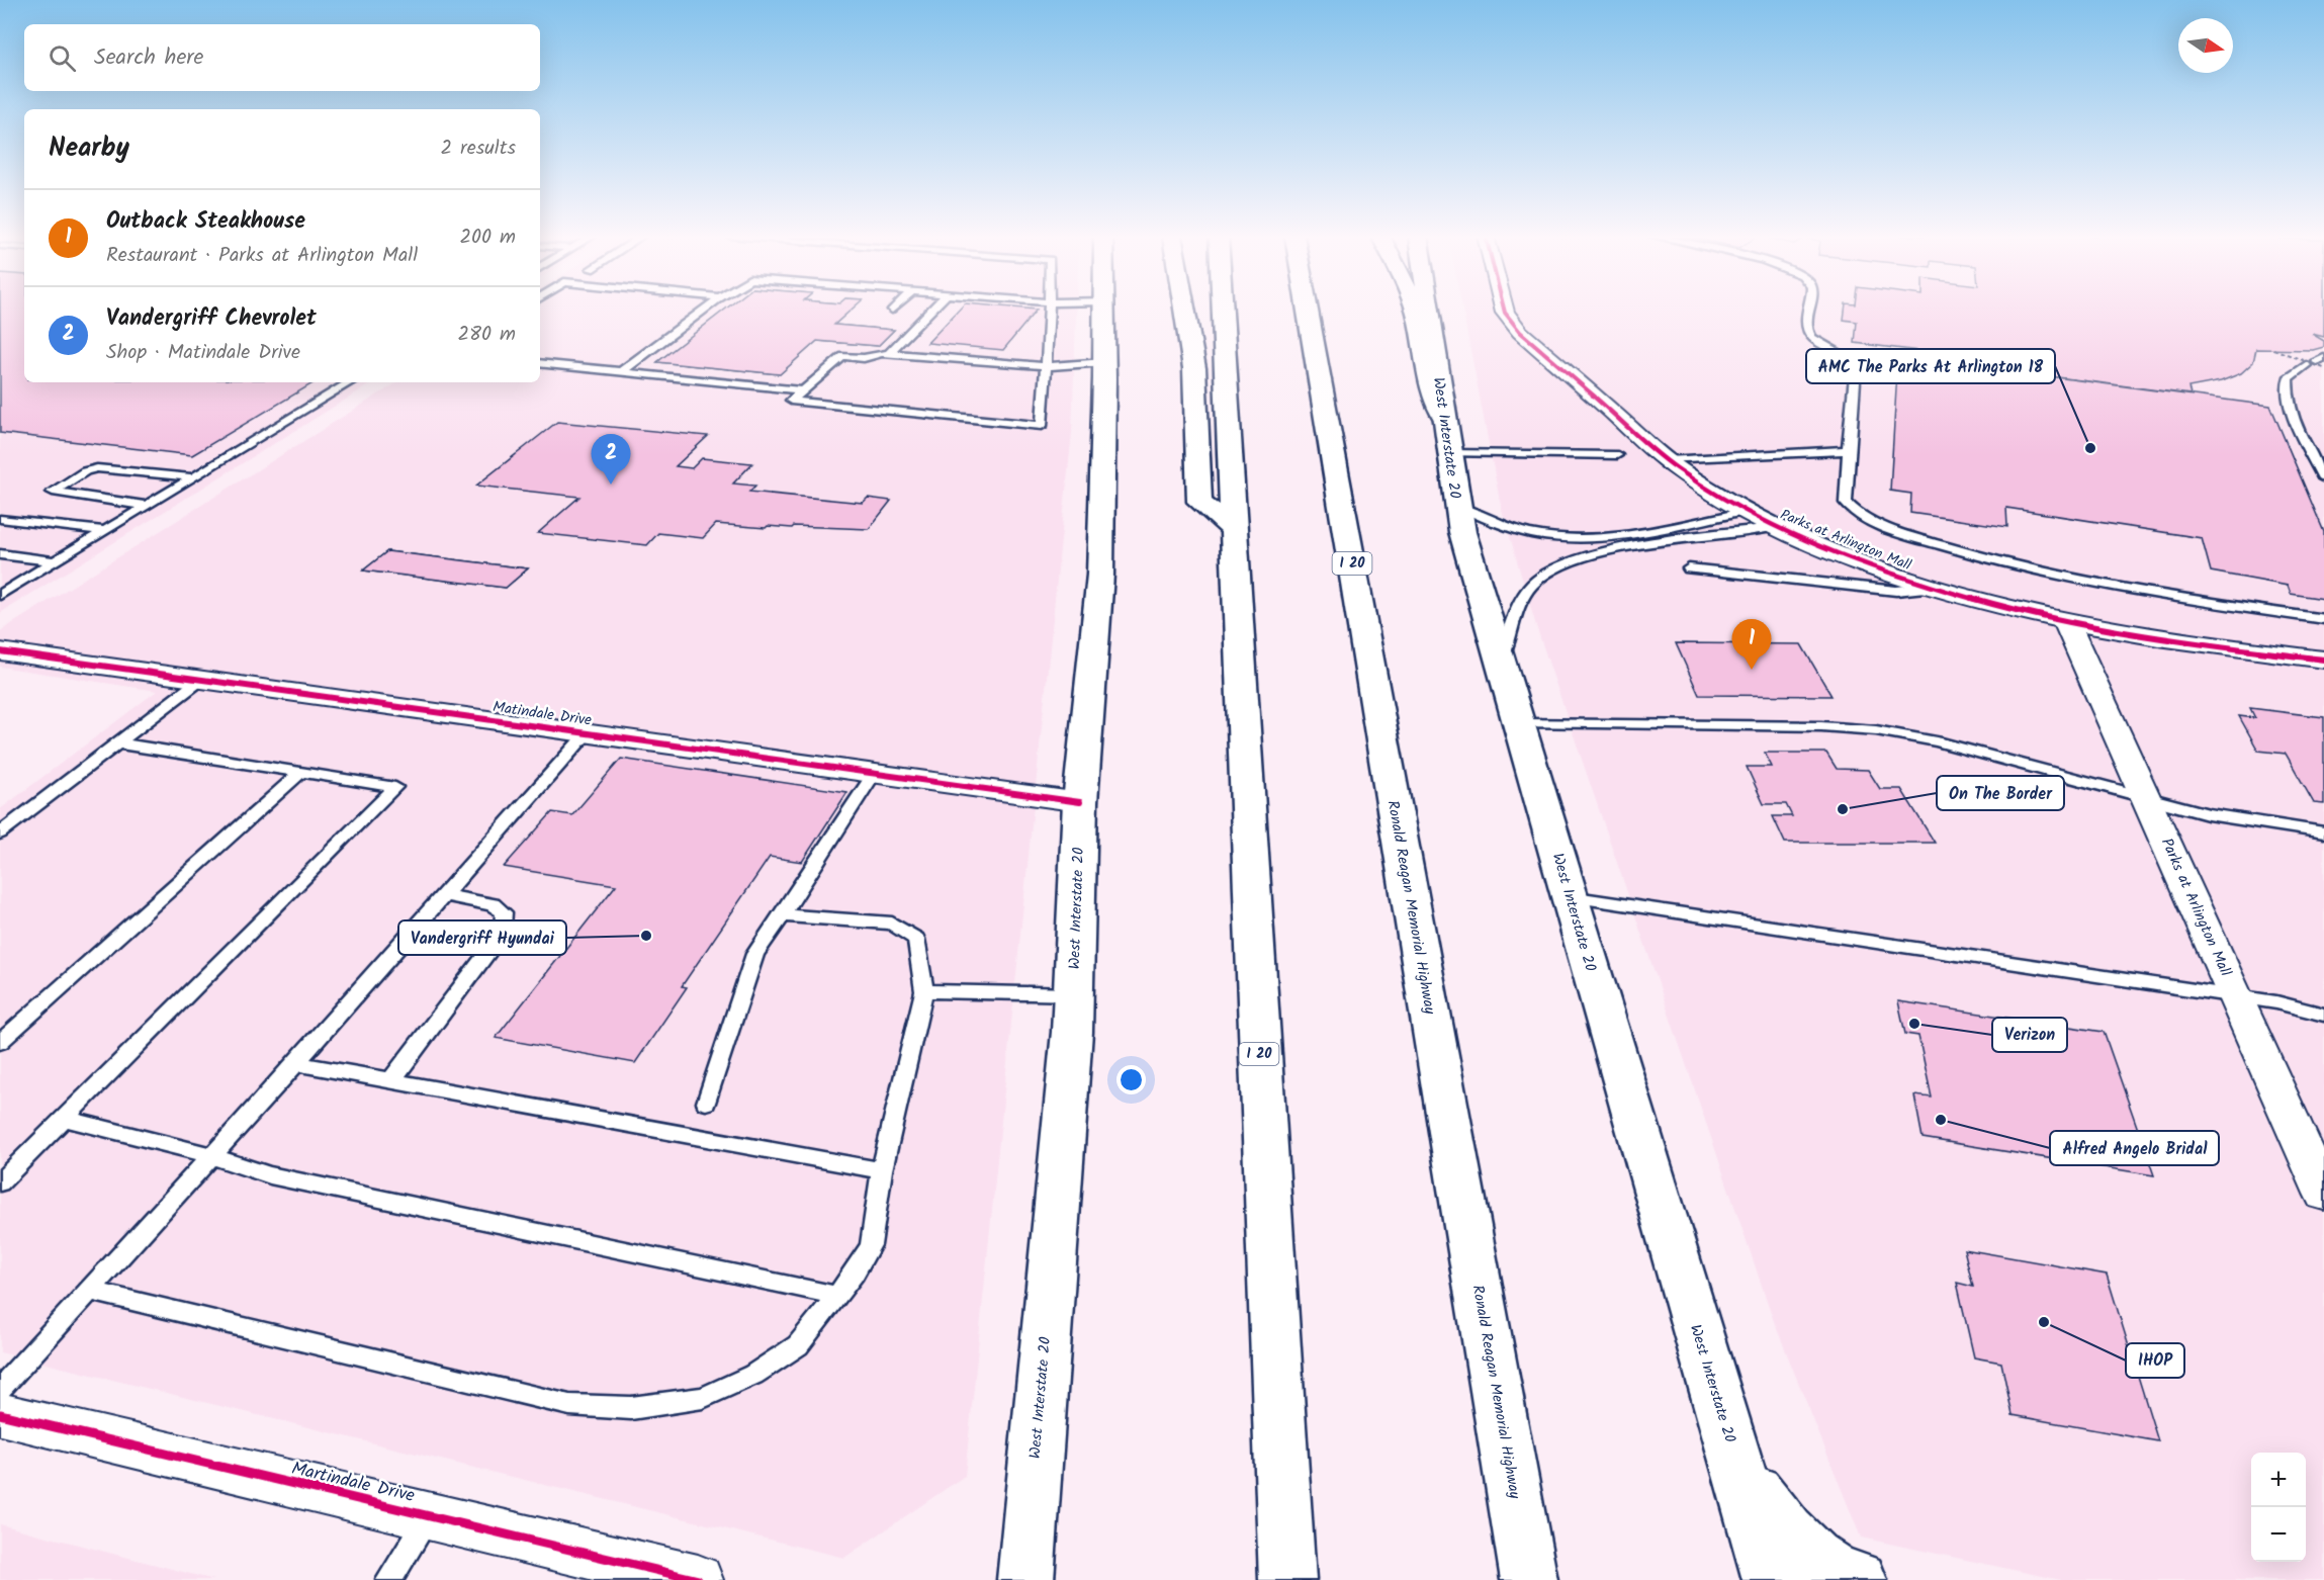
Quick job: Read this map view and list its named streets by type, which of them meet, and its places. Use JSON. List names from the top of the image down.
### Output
{
  "streets": {
    "main road": ["West Interstate 20", "I 20", "Ronald Reagan Memorial Highway"],
    "street": ["Parks at Arlington Mall", "Matindale Drive", "Martindale Drive"]
  },
  "crossings": [
    ["West Interstate 20", "Matindale Drive"]
  ],
  "places": [
    "AMC The Parks At Arlington 18",
    "On The Border",
    "Vandergriff Hyundai",
    "Verizon",
    "Alfred Angelo Bridal",
    "IHOP"
  ],
  "north": "right",
  "page": {
    "search": "Search here",
    "heading": ["Nearby", "2 results"],
    "list": [
      {
        "mark": "1",
        "name": "Outback Steakhouse",
        "note": "Restaurant · Parks at Arlington Mall",
        "value": "200 m"
      },
      {
        "mark": "2",
        "name": "Vandergriff Chevrolet",
        "note": "Shop · Matindale Drive",
        "value": "280 m"
      }
    ],
    "pins": ["2", "1"],
    "map_buttons": ["+", "−"]
  }
}
